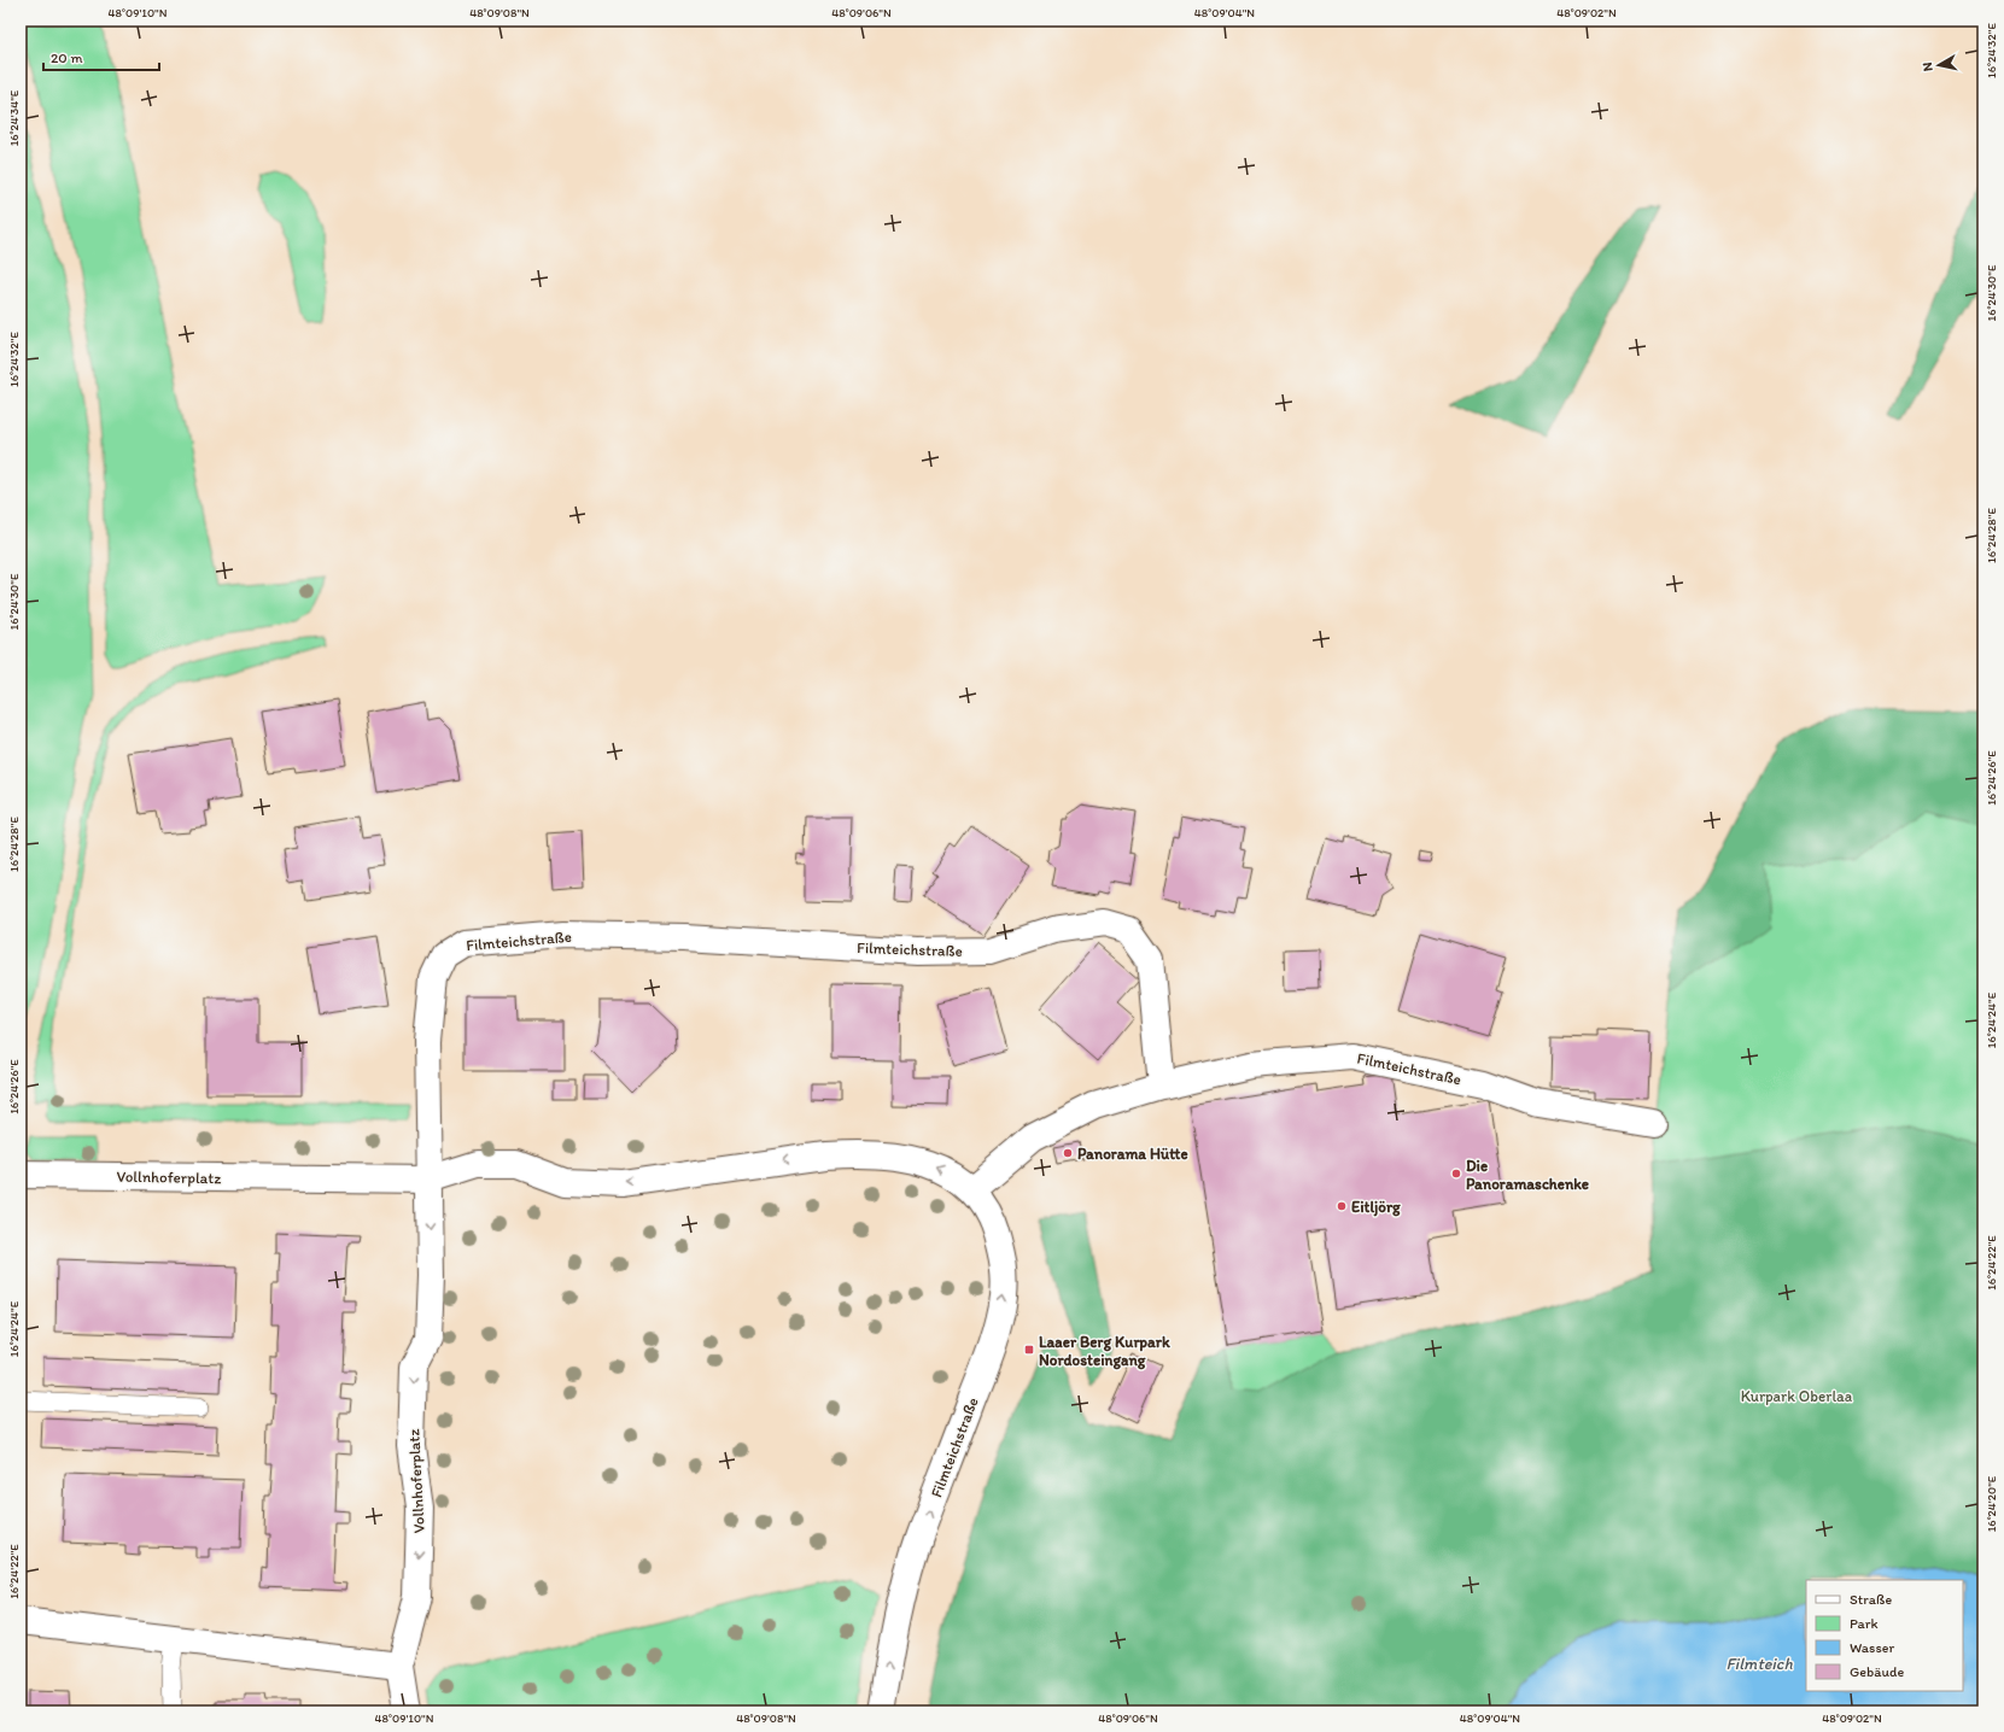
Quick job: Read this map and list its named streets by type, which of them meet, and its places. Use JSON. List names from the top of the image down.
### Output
{
  "streets": {
    "street": ["Filmteichstraße", "Vollnhoferplatz"]
  },
  "crossings": [
    ["Filmteichstraße", "Vollnhoferplatz"]
  ],
  "one_way": ["Vollnhoferplatz"],
  "water": ["Filmteich"],
  "parks": ["Kurpark Oberlaa"],
  "places": {
    "other": ["Panorama Hütte", "Die Panoramaschenke", "Eitljörg"],
    "transit": ["Laaer Berg Kurpark Nordosteingang"]
  },
  "legend": [
    "Straße",
    "Park",
    "Wasser",
    "Gebäude"
  ],
  "scale_bar": "20 m",
  "north": "left",
  "coordinates": [
    "48°09'10\"N",
    "48°09'08\"N",
    "48°09'06\"N",
    "48°09'04\"N",
    "48°09'02\"N",
    "16°24'32\"E",
    "16°24'34\"E",
    "16°24'30\"E",
    "16°24'28\"E",
    "16°24'26\"E",
    "16°24'24\"E",
    "16°24'22\"E",
    "16°24'20\"E"
  ]
}
